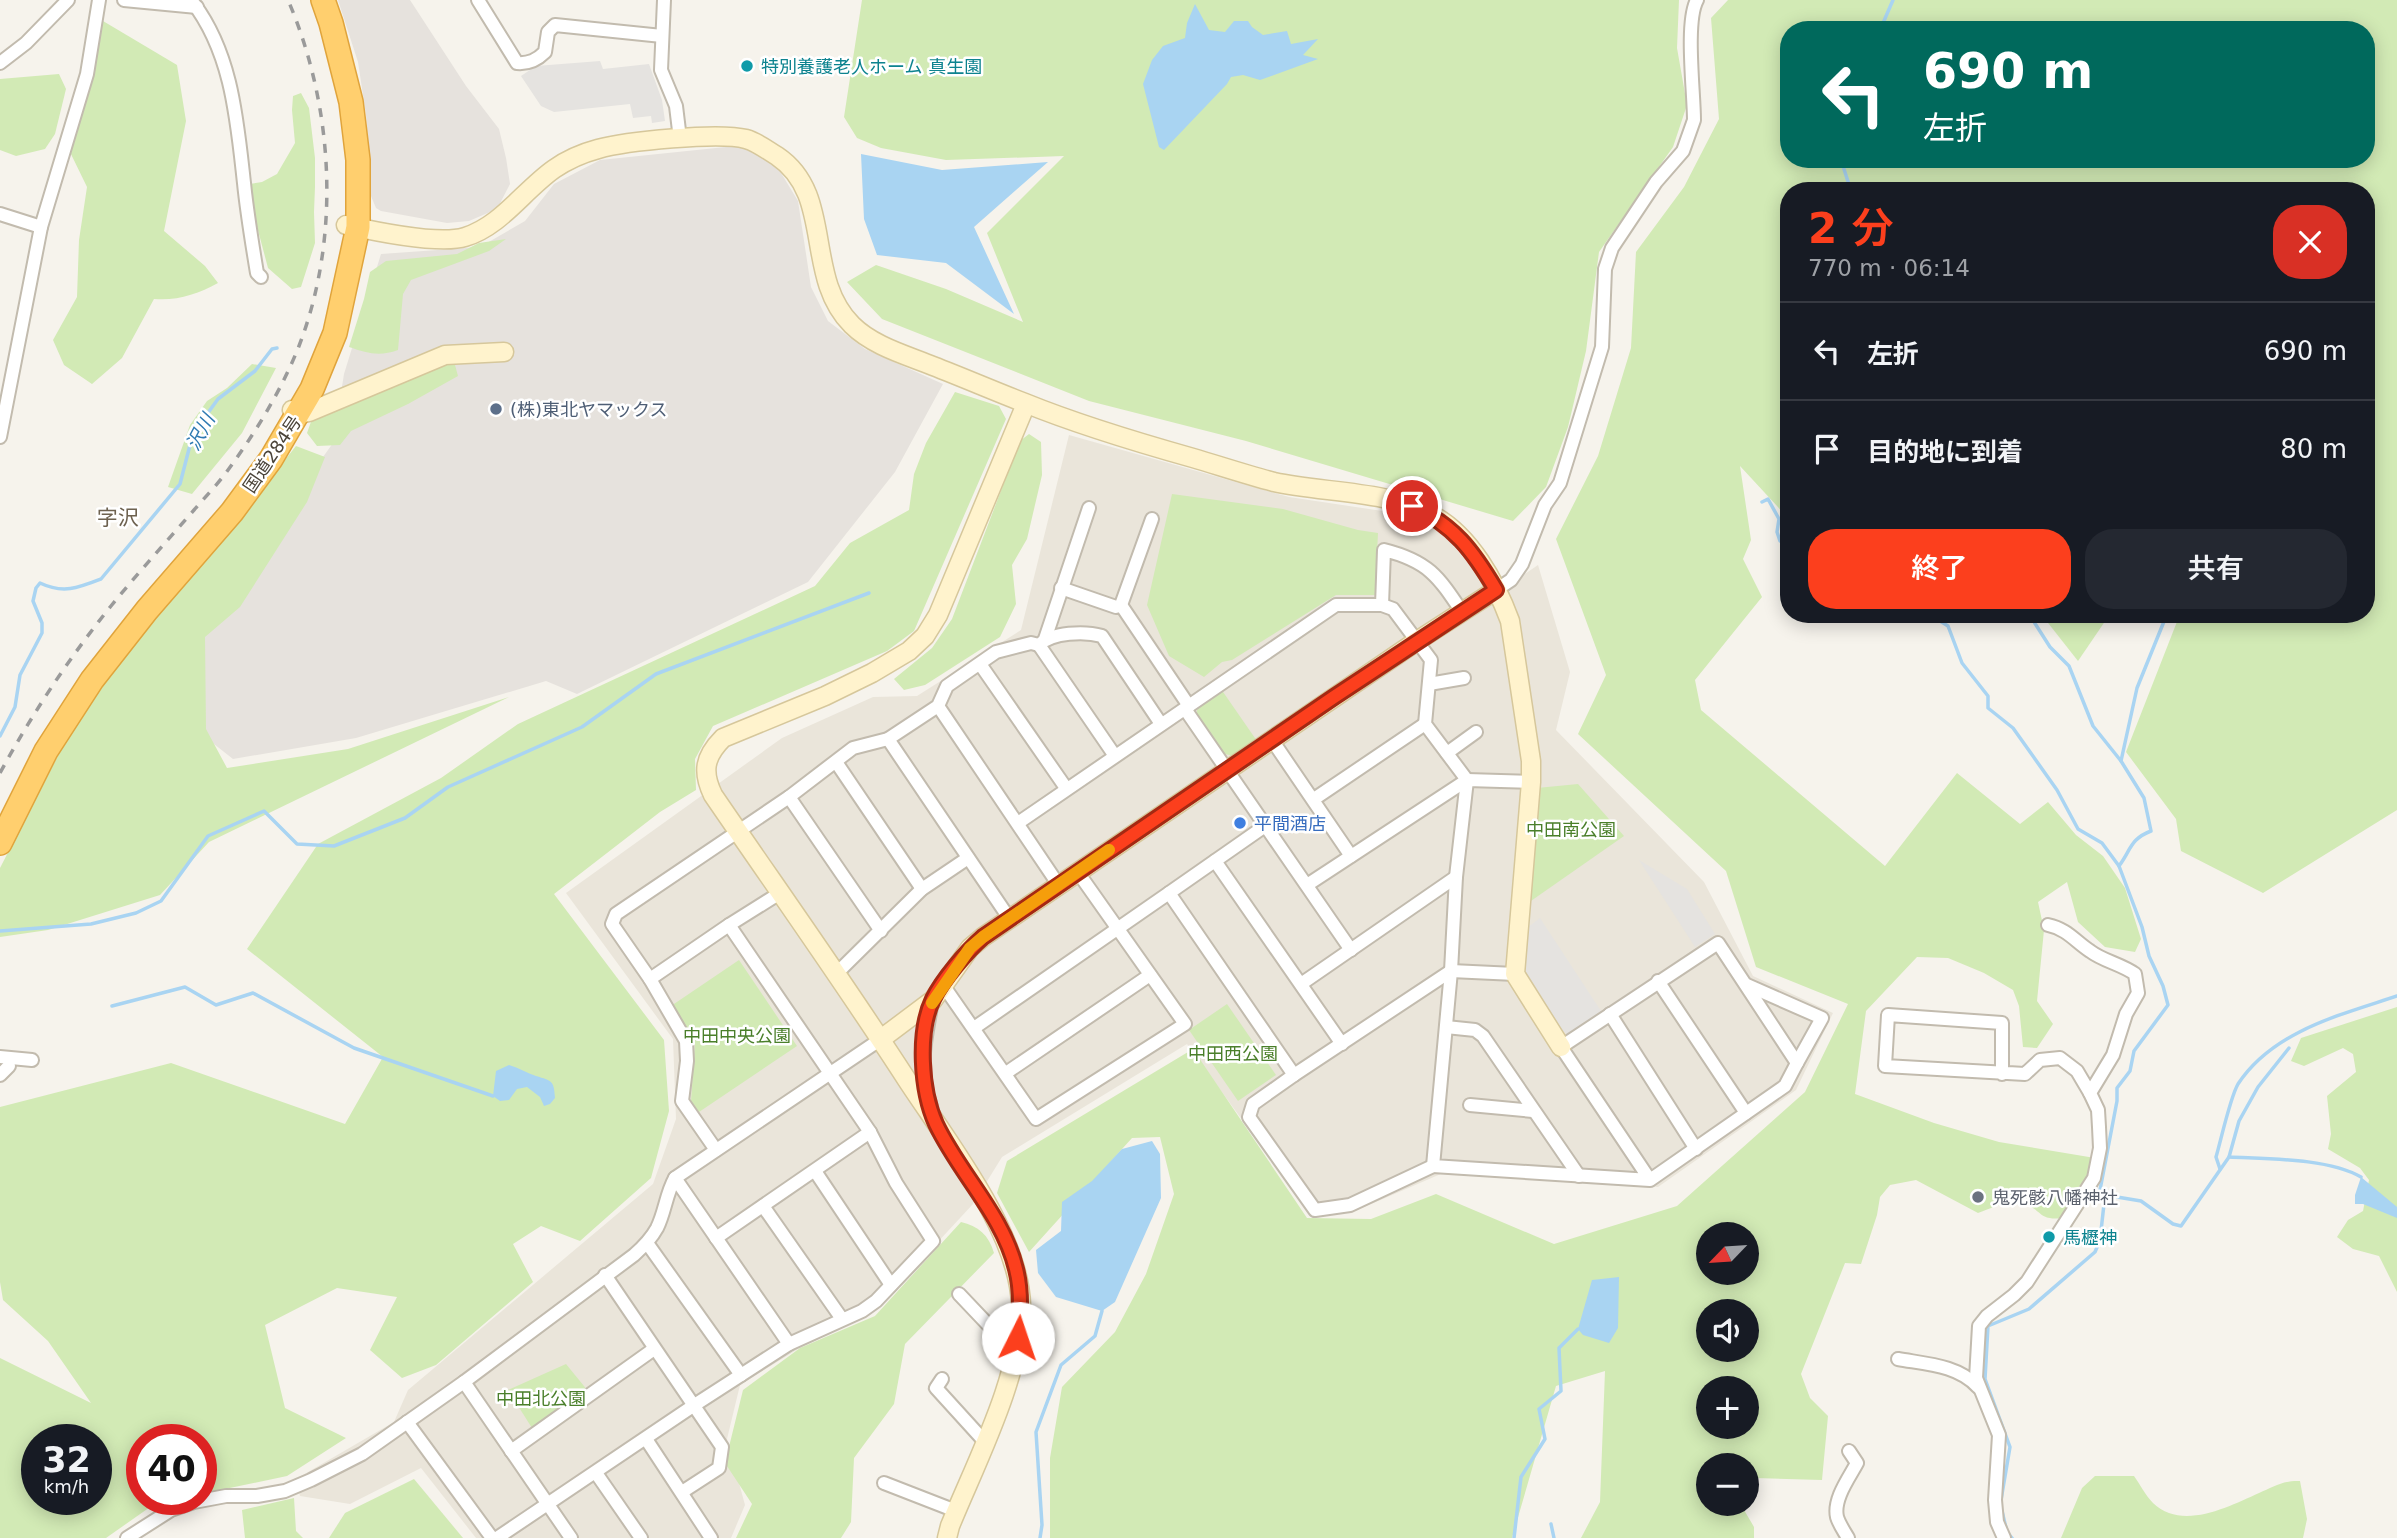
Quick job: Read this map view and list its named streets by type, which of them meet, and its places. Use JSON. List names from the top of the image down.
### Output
{
  "streets": {
    "highway": ["国道284号"]
  },
  "districts": ["字沢"],
  "water": ["沢川"],
  "parks": [
    "中田南公園",
    "中田中央公園",
    "中田西公園",
    "中田北公園"
  ],
  "places": [
    "特別養護老人ホーム 真生園",
    "(株)東北ヤマックス",
    "平間酒店",
    "鬼死骸八幡神社",
    "馬櫪神"
  ],
  "north": "bottom left",
  "page": {
    "turn": ["690 m", "左折"],
    "heading": ["2 分", "770 m · 06:14"],
    "list": [
      {
        "name": "左折",
        "value": "690 m"
      },
      {
        "name": "目的地に到着",
        "value": "80 m"
      }
    ],
    "buttons": ["終了", "共有"],
    "map_buttons": ["+", "−"],
    "speed": "32 km/h",
    "limit": "40"
  }
}
